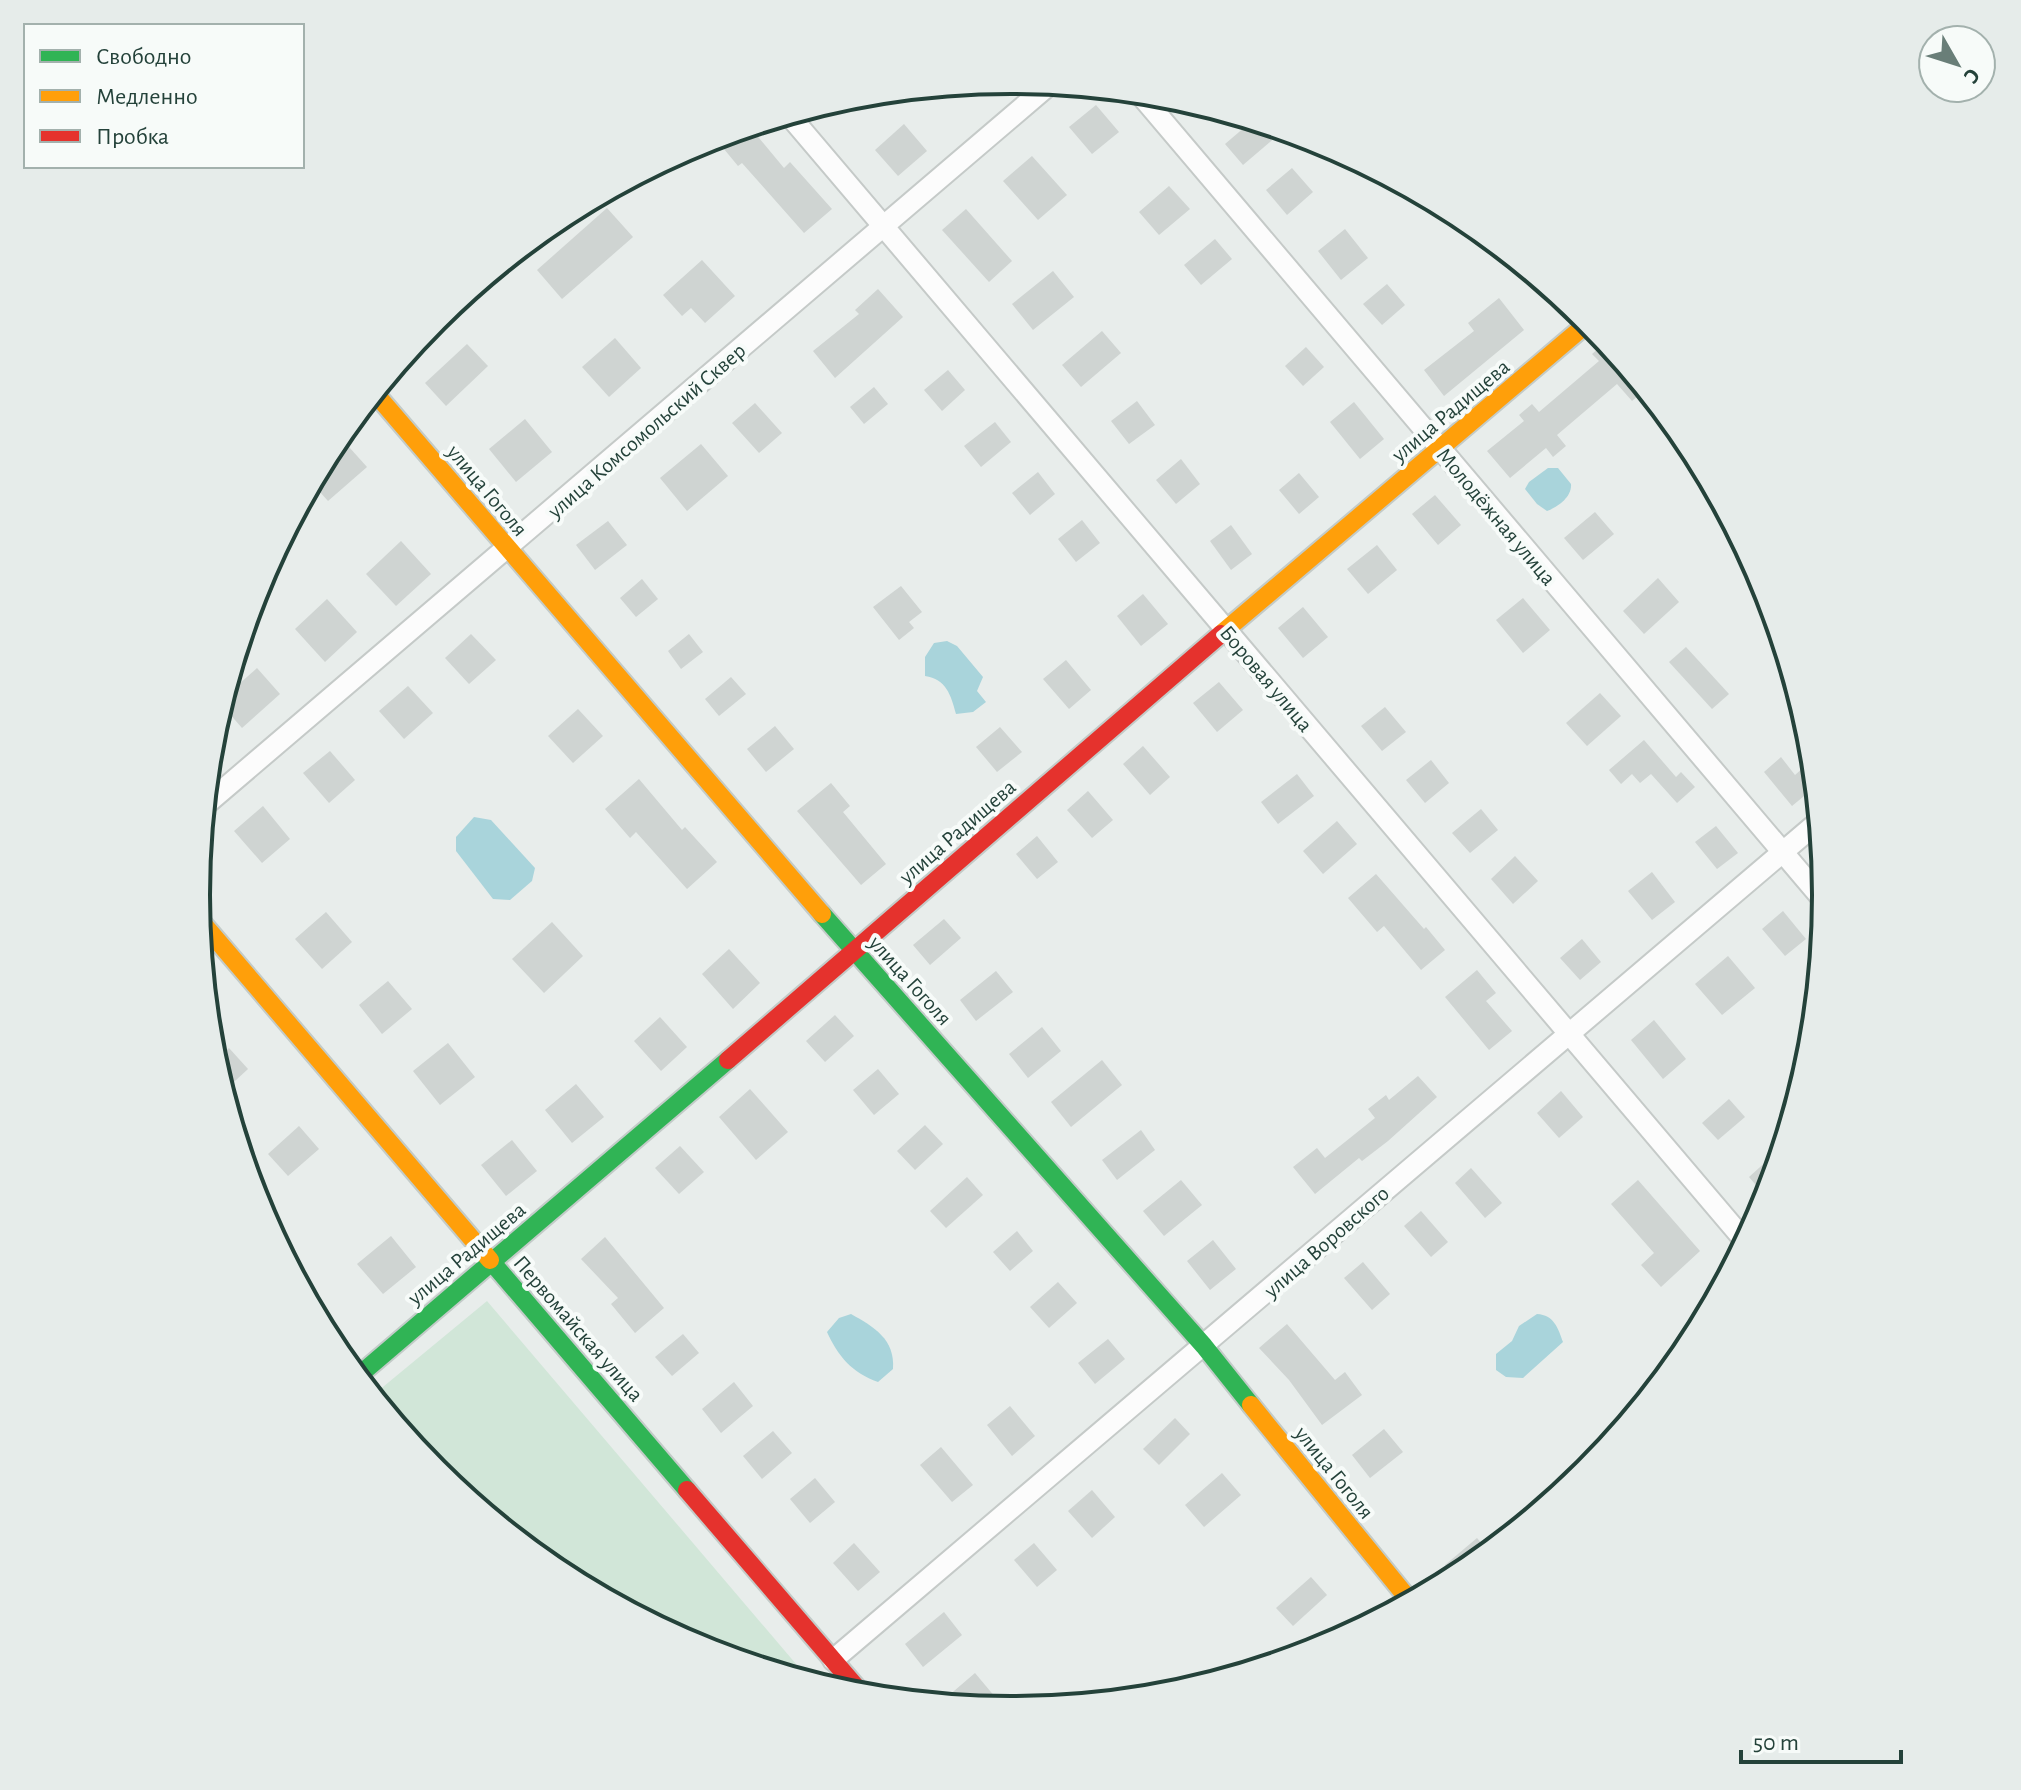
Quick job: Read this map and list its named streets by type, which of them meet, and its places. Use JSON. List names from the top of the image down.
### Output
{
  "streets": {
    "street": [
      "улица Радищева",
      "улица Комсомольский Сквер",
      "улица Гоголя",
      "Молодёжная улица",
      "Боровая улица",
      "улица Воровского",
      "Первомайская улица"
    ]
  },
  "crossings": [
    ["улица Радищева", "улица Гоголя"],
    ["улица Радищева", "Молодёжная улица"],
    ["улица Радищева", "Боровая улица"],
    ["улица Радищева", "Первомайская улица"],
    ["улица Комсомольский Сквер", "улица Гоголя"],
    ["улица Комсомольский Сквер", "Боровая улица"],
    ["улица Гоголя", "улица Воровского"],
    ["Молодёжная улица", "улица Воровского"],
    ["Боровая улица", "улица Воровского"],
    ["улица Воровского", "Первомайская улица"]
  ],
  "legend": ["Свободно", "Медленно", "Пробка"],
  "scale_bar": "50 m",
  "north": "bottom right"
}
